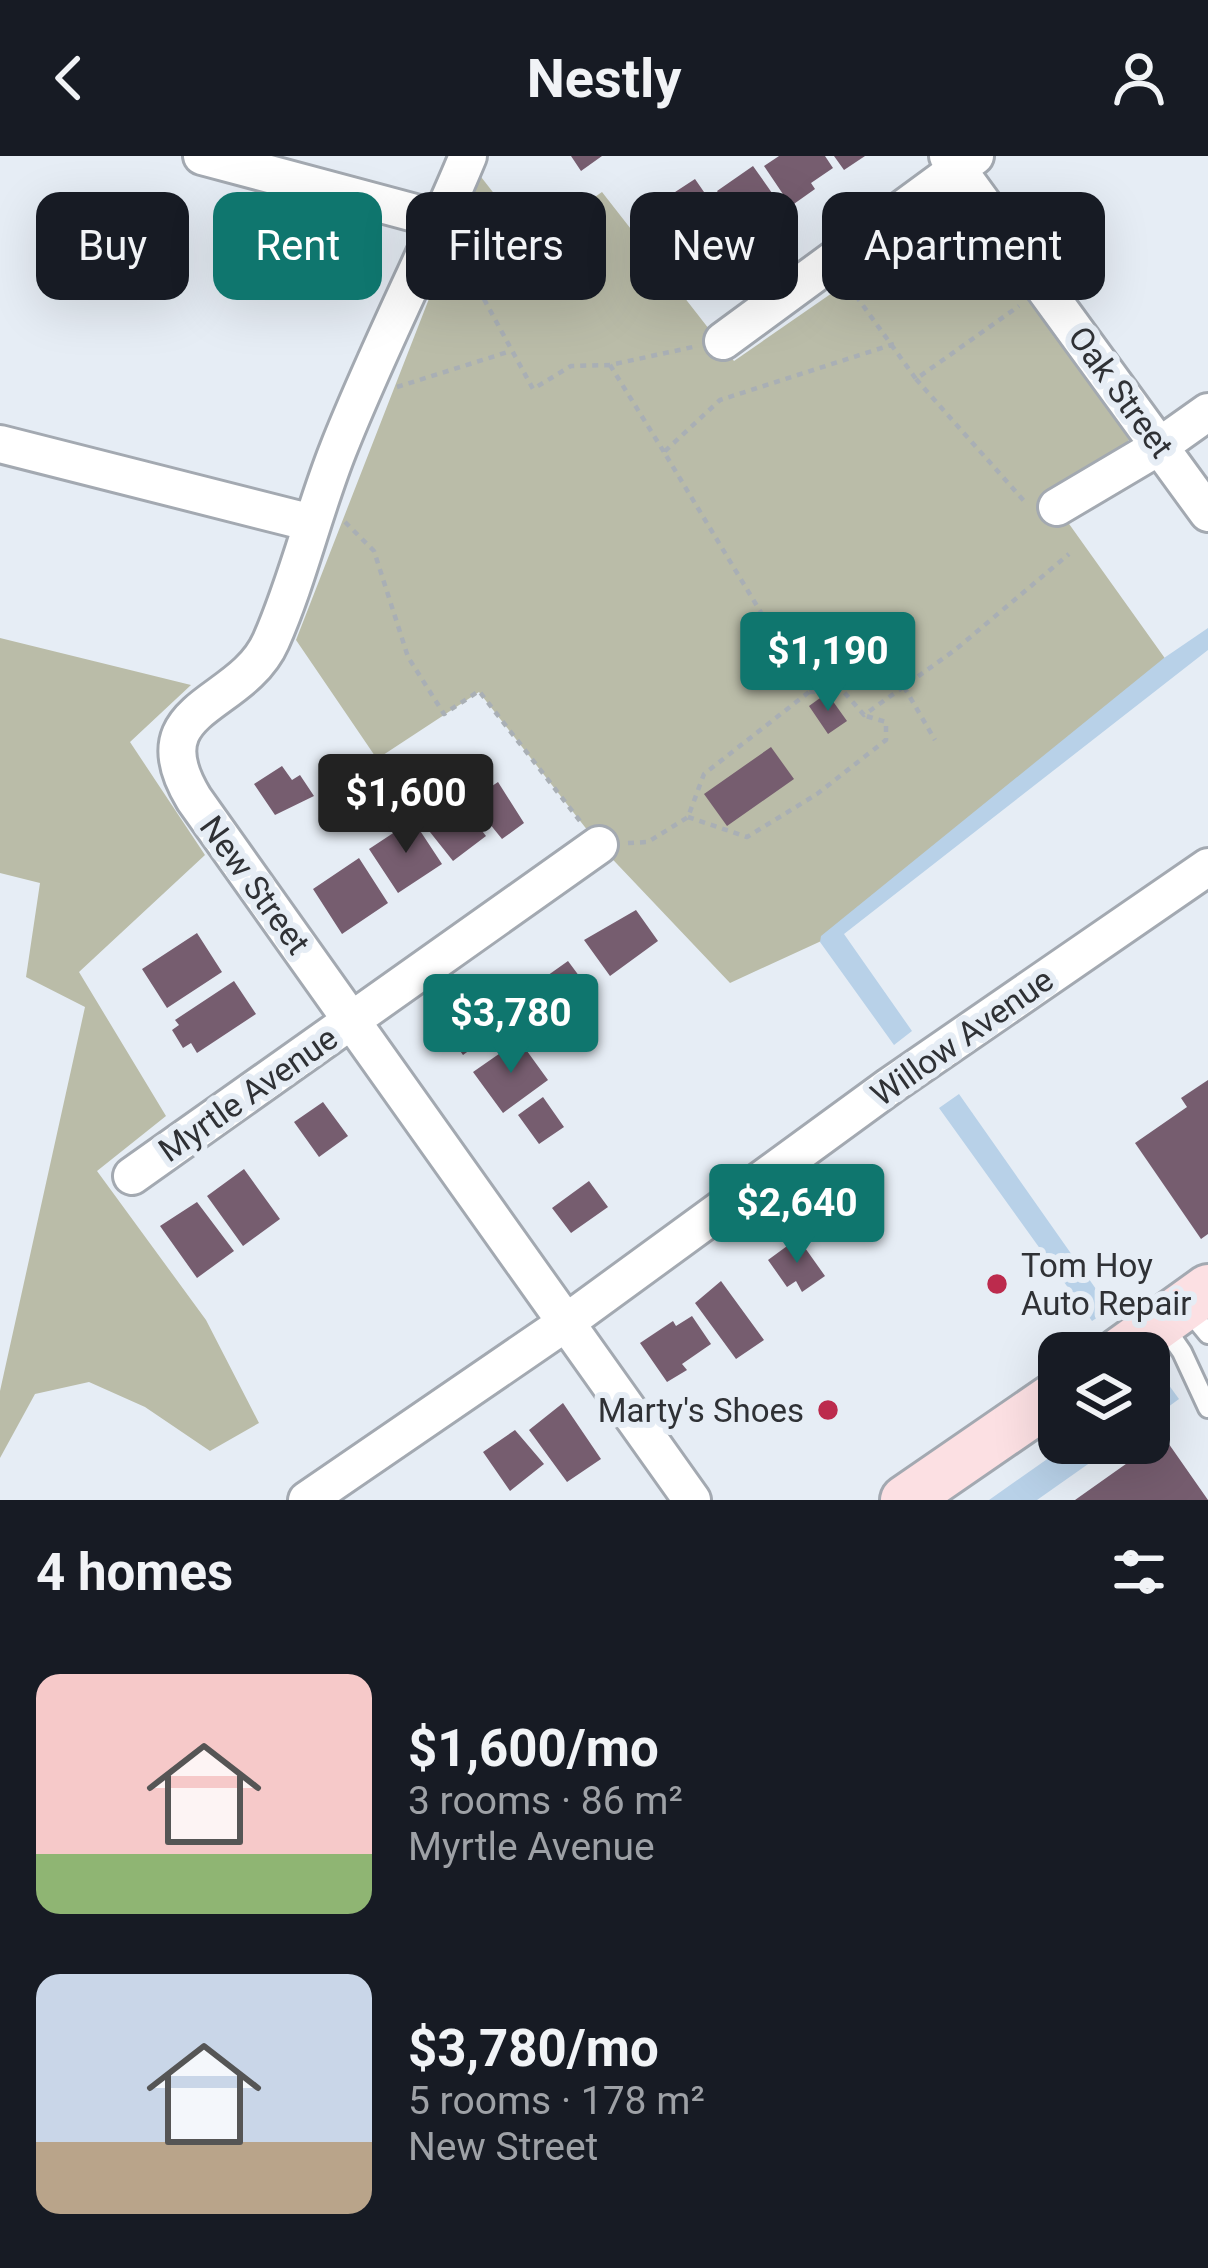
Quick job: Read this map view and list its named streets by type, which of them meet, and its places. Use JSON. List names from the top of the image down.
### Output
{
  "streets": {
    "street": [
      "Oak Street",
      "New Street",
      "Willow Avenue",
      "Myrtle Avenue"
    ]
  },
  "crossings": [
    ["New Street", "Willow Avenue"],
    ["New Street", "Myrtle Avenue"]
  ],
  "places": ["Tom Hoy Auto Repair", "Marty's Shoes"],
  "page": {
    "header": "Nestly",
    "chip": [
      "Buy",
      "Rent",
      "Filters",
      "New",
      "Apartment"
    ],
    "price": [
      "$1,190",
      "$1,600",
      "$3,780",
      "$2,640"
    ],
    "heading": "4 homes",
    "list": [
      {
        "name": "$1,600/mo",
        "note": "3 rooms · 86 m² · Myrtle Avenue"
      },
      {
        "name": "$3,780/mo",
        "note": "5 rooms · 178 m² · New Street"
      }
    ]
  }
}
